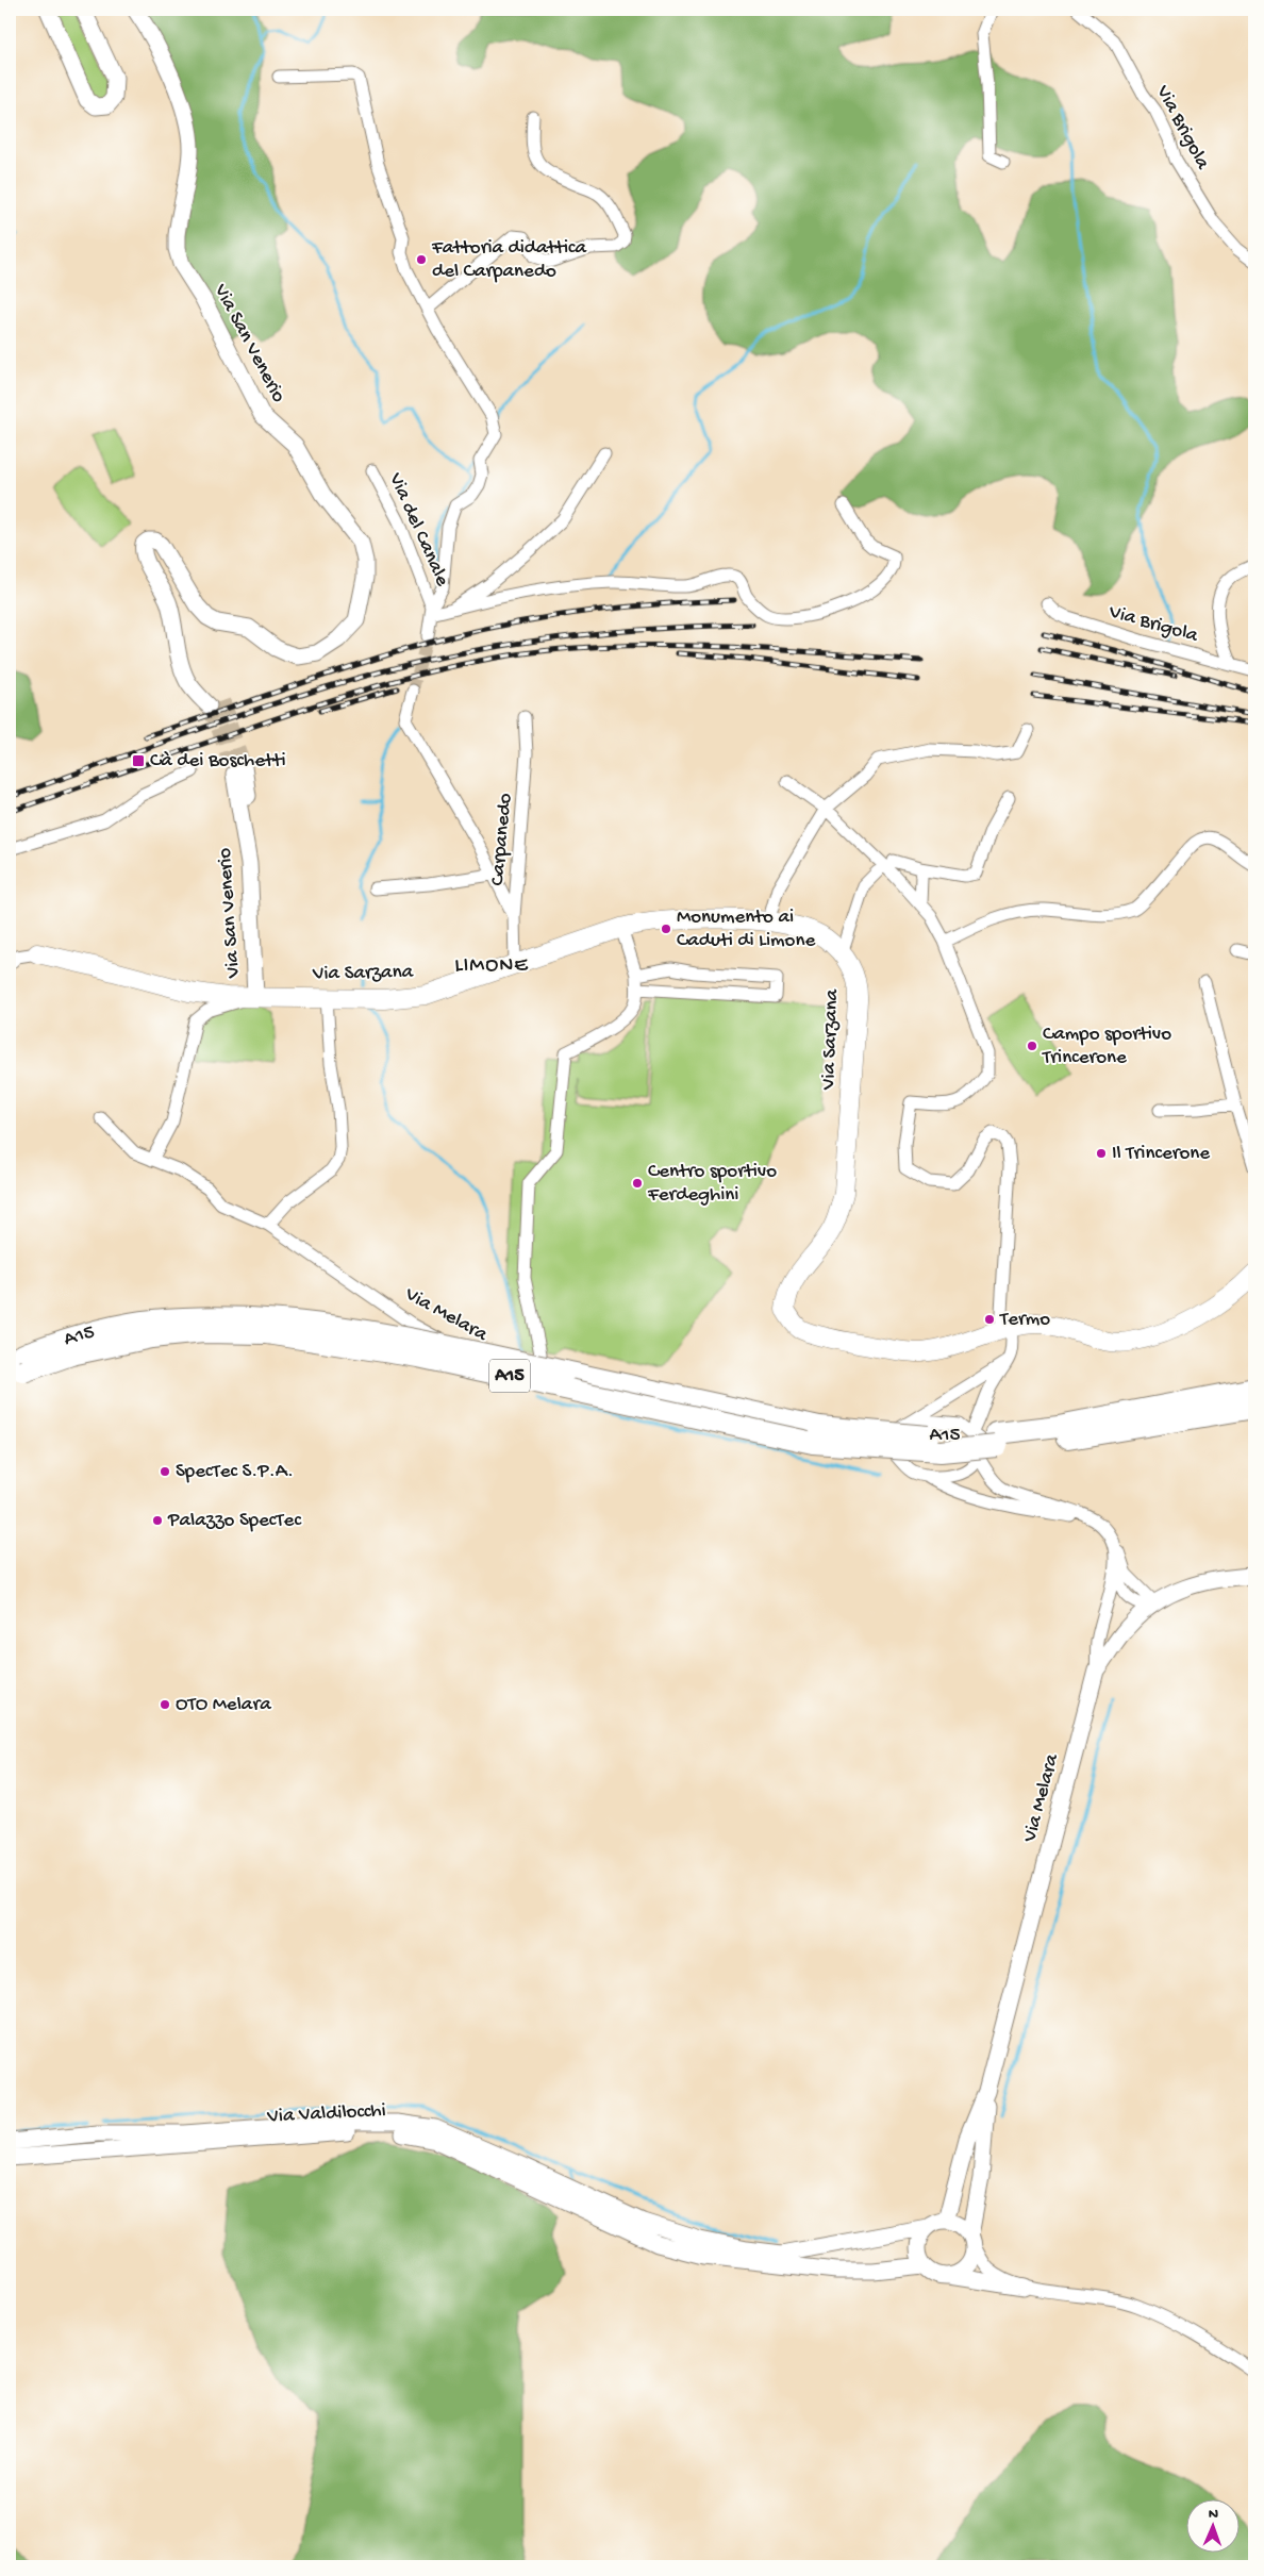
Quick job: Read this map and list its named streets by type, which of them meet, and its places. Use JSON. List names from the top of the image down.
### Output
{
  "streets": {
    "highway": ["A15"],
    "main road": ["Via Sarzana"],
    "street": [
      "Via Brigola",
      "Via San Venerio",
      "Via del Canale",
      "Carpanedo",
      "Via Melara",
      "Via Valdilocchi"
    ]
  },
  "crossings": [
    ["Via San Venerio", "Via Sarzana"],
    ["Carpanedo", "Via Sarzana"]
  ],
  "districts": ["LIMONE"],
  "places": {
    "other": [
      "Fattoria didattica del Carpanedo",
      "Monumento ai Caduti di Limone",
      "Campo sportivo Trincerone",
      "Il Trincerone",
      "Centro sportivo Ferdeghini",
      "Termo",
      "SpecTec S.P.A.",
      "Palazzo SpecTec",
      "OTO Melara"
    ],
    "transit": ["Cà dei Boschetti"]
  },
  "north": "top"
}
